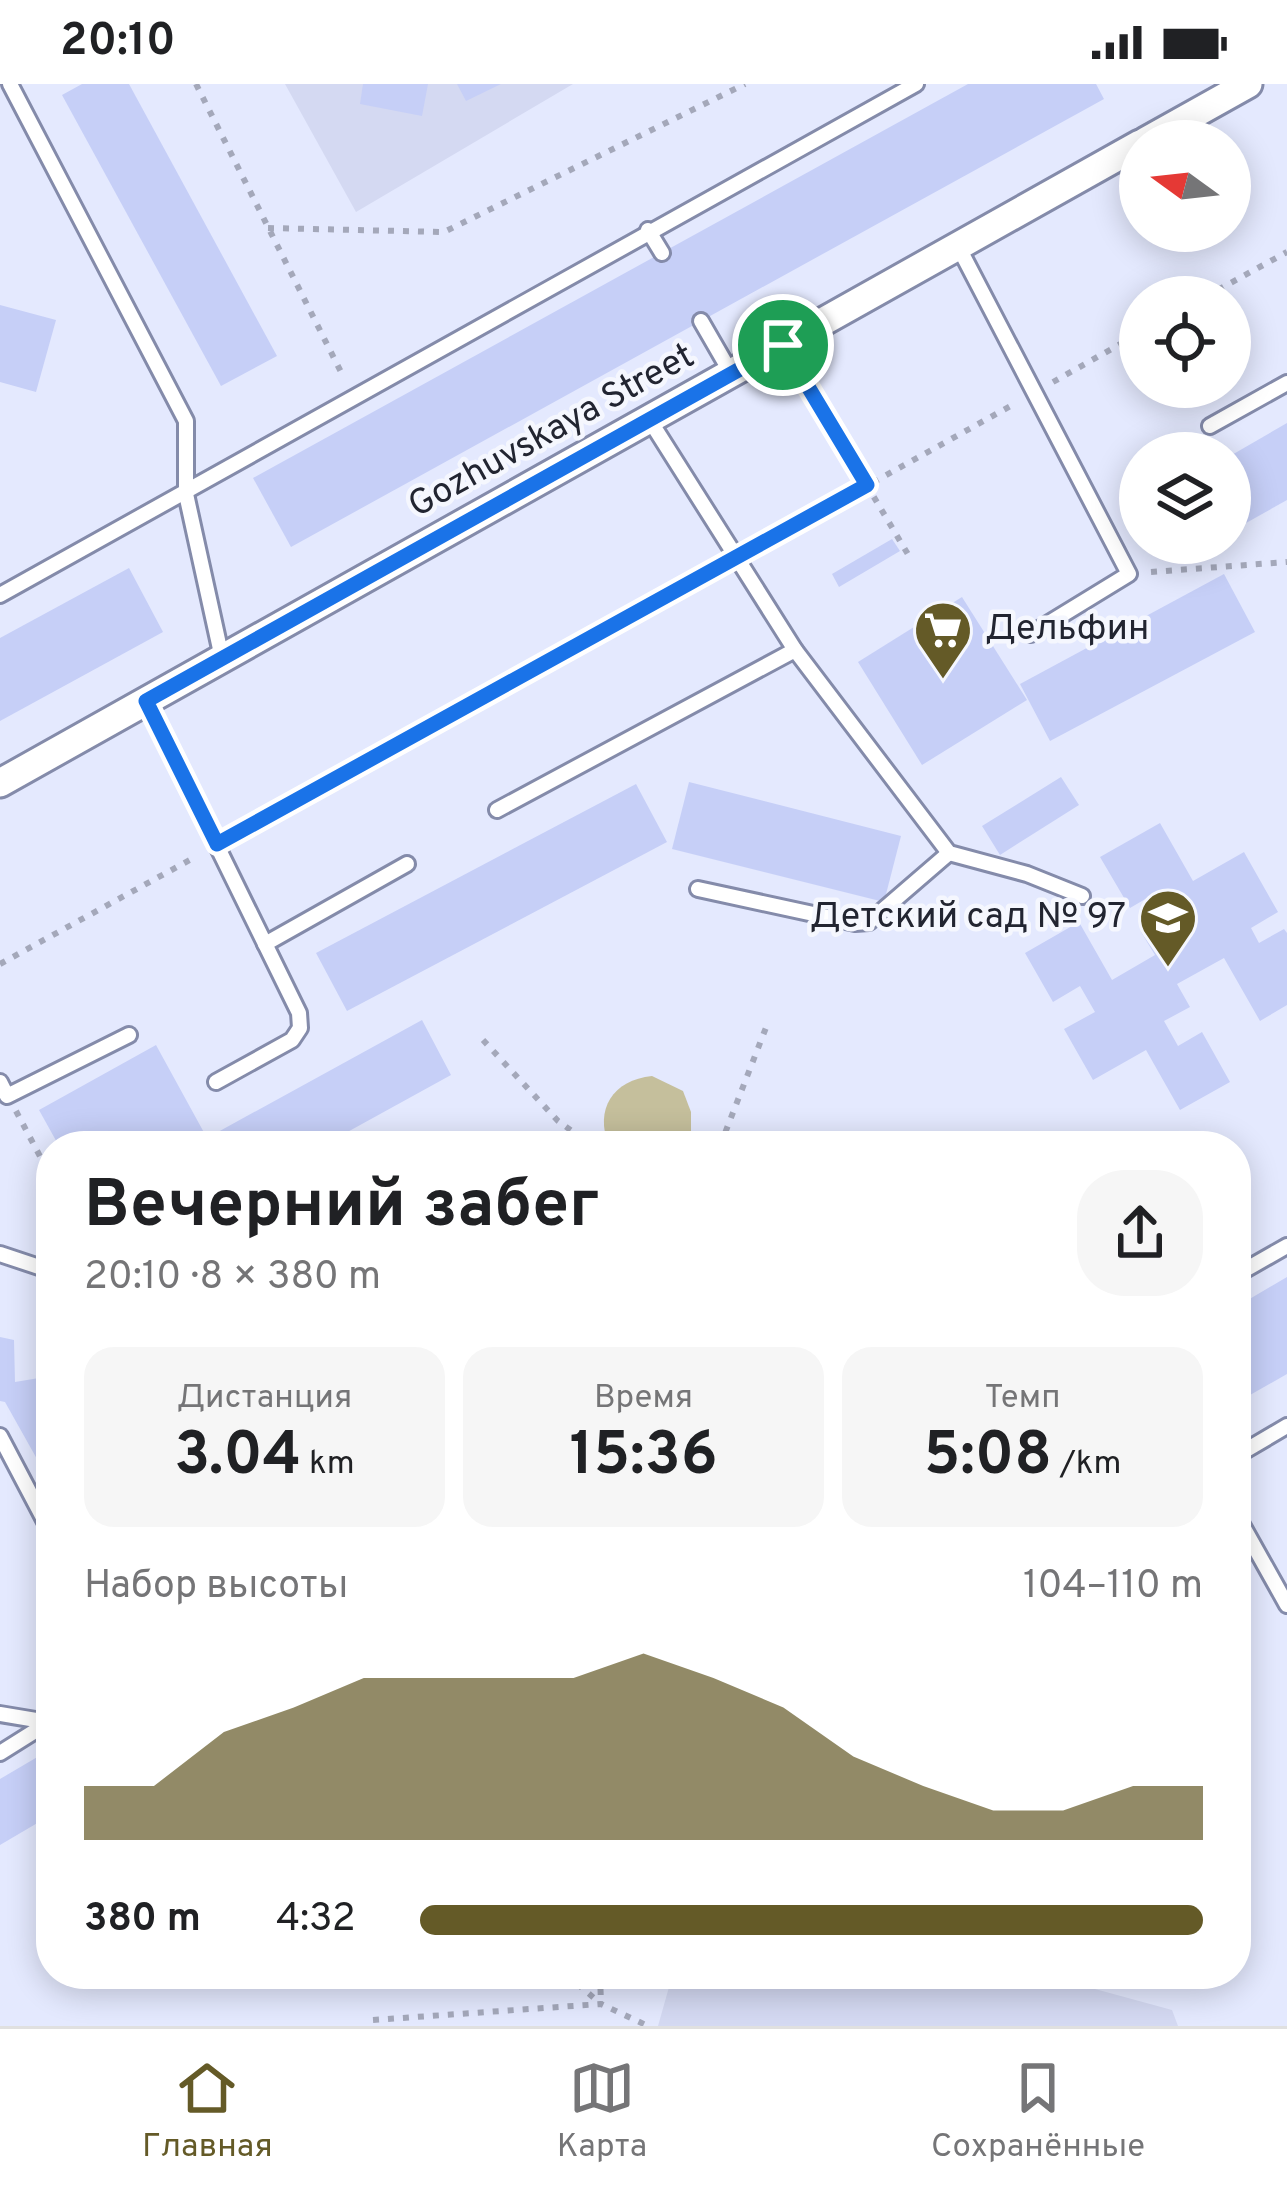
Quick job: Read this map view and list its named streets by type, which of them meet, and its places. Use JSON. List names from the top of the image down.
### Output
{
  "streets": {
    "street": ["Gozhuvskaya Street"]
  },
  "places": {
    "supermarket": ["Дельфин"],
    "school or university": ["Детский сад № 97"]
  },
  "north": "left",
  "page": {
    "status": "20:10",
    "heading": ["Вечерний забег", "20:10 · 8 × 380 m"],
    "stats": [
      ["Дистанция", "3.04 km"],
      ["Время", "15:36"],
      ["Темп", "5:08 /km"]
    ],
    "chart": ["Набор высоты", "104–110 m"],
    "list": [
      {
        "name": "380 m",
        "note": "4:32"
      }
    ],
    "tabs": ["Главная", "Карта", "Сохранённые"]
  }
}
